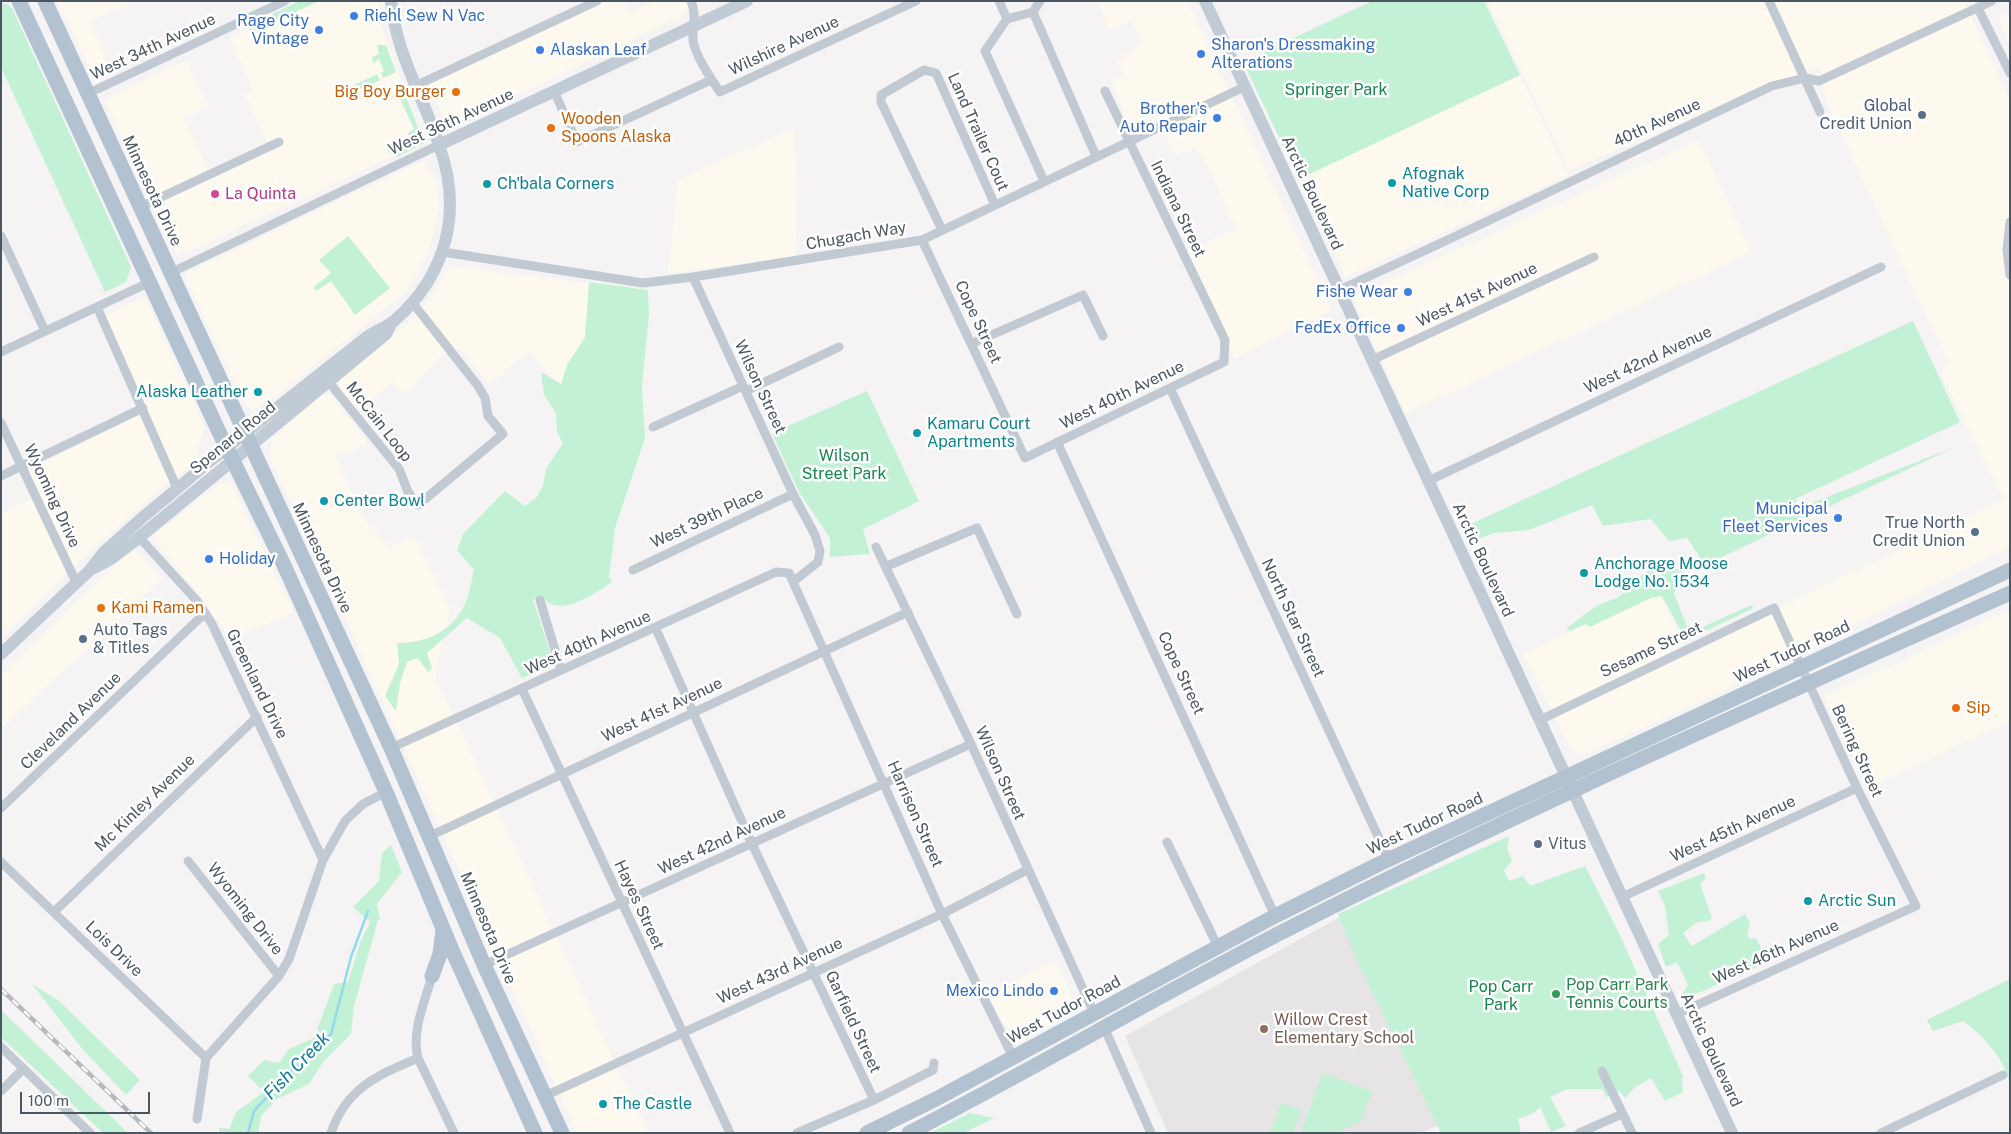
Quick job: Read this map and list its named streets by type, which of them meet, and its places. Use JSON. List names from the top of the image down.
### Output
{
  "streets": {
    "main road": [
      "West 36th Avenue",
      "Minnesota Drive",
      "Arctic Boulevard",
      "Spenard Road",
      "West Tudor Road"
    ],
    "street": [
      "Wilshire Avenue",
      "West 34th Avenue",
      "40th Avenue",
      "Land Trailer Cout",
      "Indiana Street",
      "Chugach Way",
      "West 41st Avenue",
      "Cope Street",
      "West 42nd Avenue",
      "Wilson Street",
      "West 40th Avenue",
      "McCain Loop",
      "Wyoming Drive",
      "West 39th Place",
      "North Star Street",
      "Sesame Street",
      "Greenland Drive",
      "Cleveland Avenue",
      "Bering Street",
      "Mc Kinley Avenue",
      "Harrison Street",
      "West 45th Avenue",
      "Hayes Street",
      "Lois Drive",
      "West 46th Avenue",
      "West 43rd Avenue",
      "Garfield Street"
    ]
  },
  "crossings": [
    ["West 34th Avenue", "Minnesota Drive"],
    ["West 36th Avenue", "Minnesota Drive"],
    ["West 36th Avenue", "Spenard Road"],
    ["40th Avenue", "Arctic Boulevard"],
    ["Land Trailer Cout", "Chugach Way"],
    ["Minnesota Drive", "West 41st Avenue"],
    ["Minnesota Drive", "West 42nd Avenue"],
    ["Minnesota Drive", "West 40th Avenue"],
    ["Minnesota Drive", "Spenard Road"],
    ["Minnesota Drive", "West 43rd Avenue"],
    ["Arctic Boulevard", "Chugach Way"],
    ["Arctic Boulevard", "West 41st Avenue"],
    ["Arctic Boulevard", "West 42nd Avenue"],
    ["Arctic Boulevard", "Sesame Street"],
    ["Arctic Boulevard", "West Tudor Road"],
    ["Arctic Boulevard", "West 45th Avenue"],
    ["Arctic Boulevard", "West 46th Avenue"],
    ["Indiana Street", "Chugach Way"],
    ["Indiana Street", "West 40th Avenue"],
    ["Chugach Way", "Cope Street"],
    ["Chugach Way", "Wilson Street"],
    ["Chugach Way", "Spenard Road"],
    ["West 41st Avenue", "Wilson Street"],
    ["West 41st Avenue", "Harrison Street"],
    ["West 41st Avenue", "Hayes Street"],
    ["West 41st Avenue", "Garfield Street"],
    ["Cope Street", "West 40th Avenue"],
    ["Cope Street", "West Tudor Road"],
    ["West 42nd Avenue", "Wilson Street"],
    ["West 42nd Avenue", "Harrison Street"],
    ["West 42nd Avenue", "Hayes Street"],
    ["West 42nd Avenue", "Garfield Street"],
    ["Wilson Street", "West 40th Avenue"],
    ["Wilson Street", "West 39th Place"],
    ["Wilson Street", "West Tudor Road"],
    ["Wilson Street", "Harrison Street"],
    ["Wilson Street", "West 43rd Avenue"],
    ["West 40th Avenue", "North Star Street"],
    ["West 40th Avenue", "Harrison Street"],
    ["West 40th Avenue", "Hayes Street"],
    ["West 40th Avenue", "Garfield Street"],
    ["McCain Loop", "Spenard Road"],
    ["Spenard Road", "Wyoming Drive"],
    ["Spenard Road", "Greenland Drive"],
    ["North Star Street", "West Tudor Road"],
    ["Sesame Street", "Bering Street"],
    ["West Tudor Road", "Bering Street"],
    ["West Tudor Road", "Harrison Street"],
    ["Greenland Drive", "Cleveland Avenue"],
    ["Greenland Drive", "Mc Kinley Avenue"],
    ["Bering Street", "West 45th Avenue"],
    ["Bering Street", "West 46th Avenue"],
    ["Mc Kinley Avenue", "Lois Drive"],
    ["Harrison Street", "West 43rd Avenue"],
    ["Hayes Street", "West 43rd Avenue"],
    ["West 43rd Avenue", "Garfield Street"]
  ],
  "water": ["Fish Creek"],
  "parks": ["Springer Park", "Wilson Street Park", "Pop Carr Park"],
  "places": [
    "Riehl Sew N Vac",
    "Rage City Vintage",
    "Alaskan Leaf",
    "Sharon's Dressmaking Alterations",
    "Big Boy Burger",
    "Global Credit Union",
    "Brother's Auto Repair",
    "Wooden Spoons Alaska",
    "Afognak Native Corp",
    "Ch'bala Corners",
    "La Quinta",
    "Fishe Wear",
    "FedEx Office",
    "Alaska Leather",
    "Kamaru Court Apartments",
    "Center Bowl",
    "Municipal Fleet Services",
    "True North Credit Union",
    "Holiday",
    "Anchorage Moose Lodge No. 1534",
    "Kami Ramen",
    "Auto Tags & Titles",
    "Sip",
    "Vitus",
    "Arctic Sun",
    "Mexico Lindo",
    "Pop Carr Park Tennis Courts",
    "Willow Crest Elementary School",
    "The Castle"
  ],
  "scale_bar": "100 m"
}
